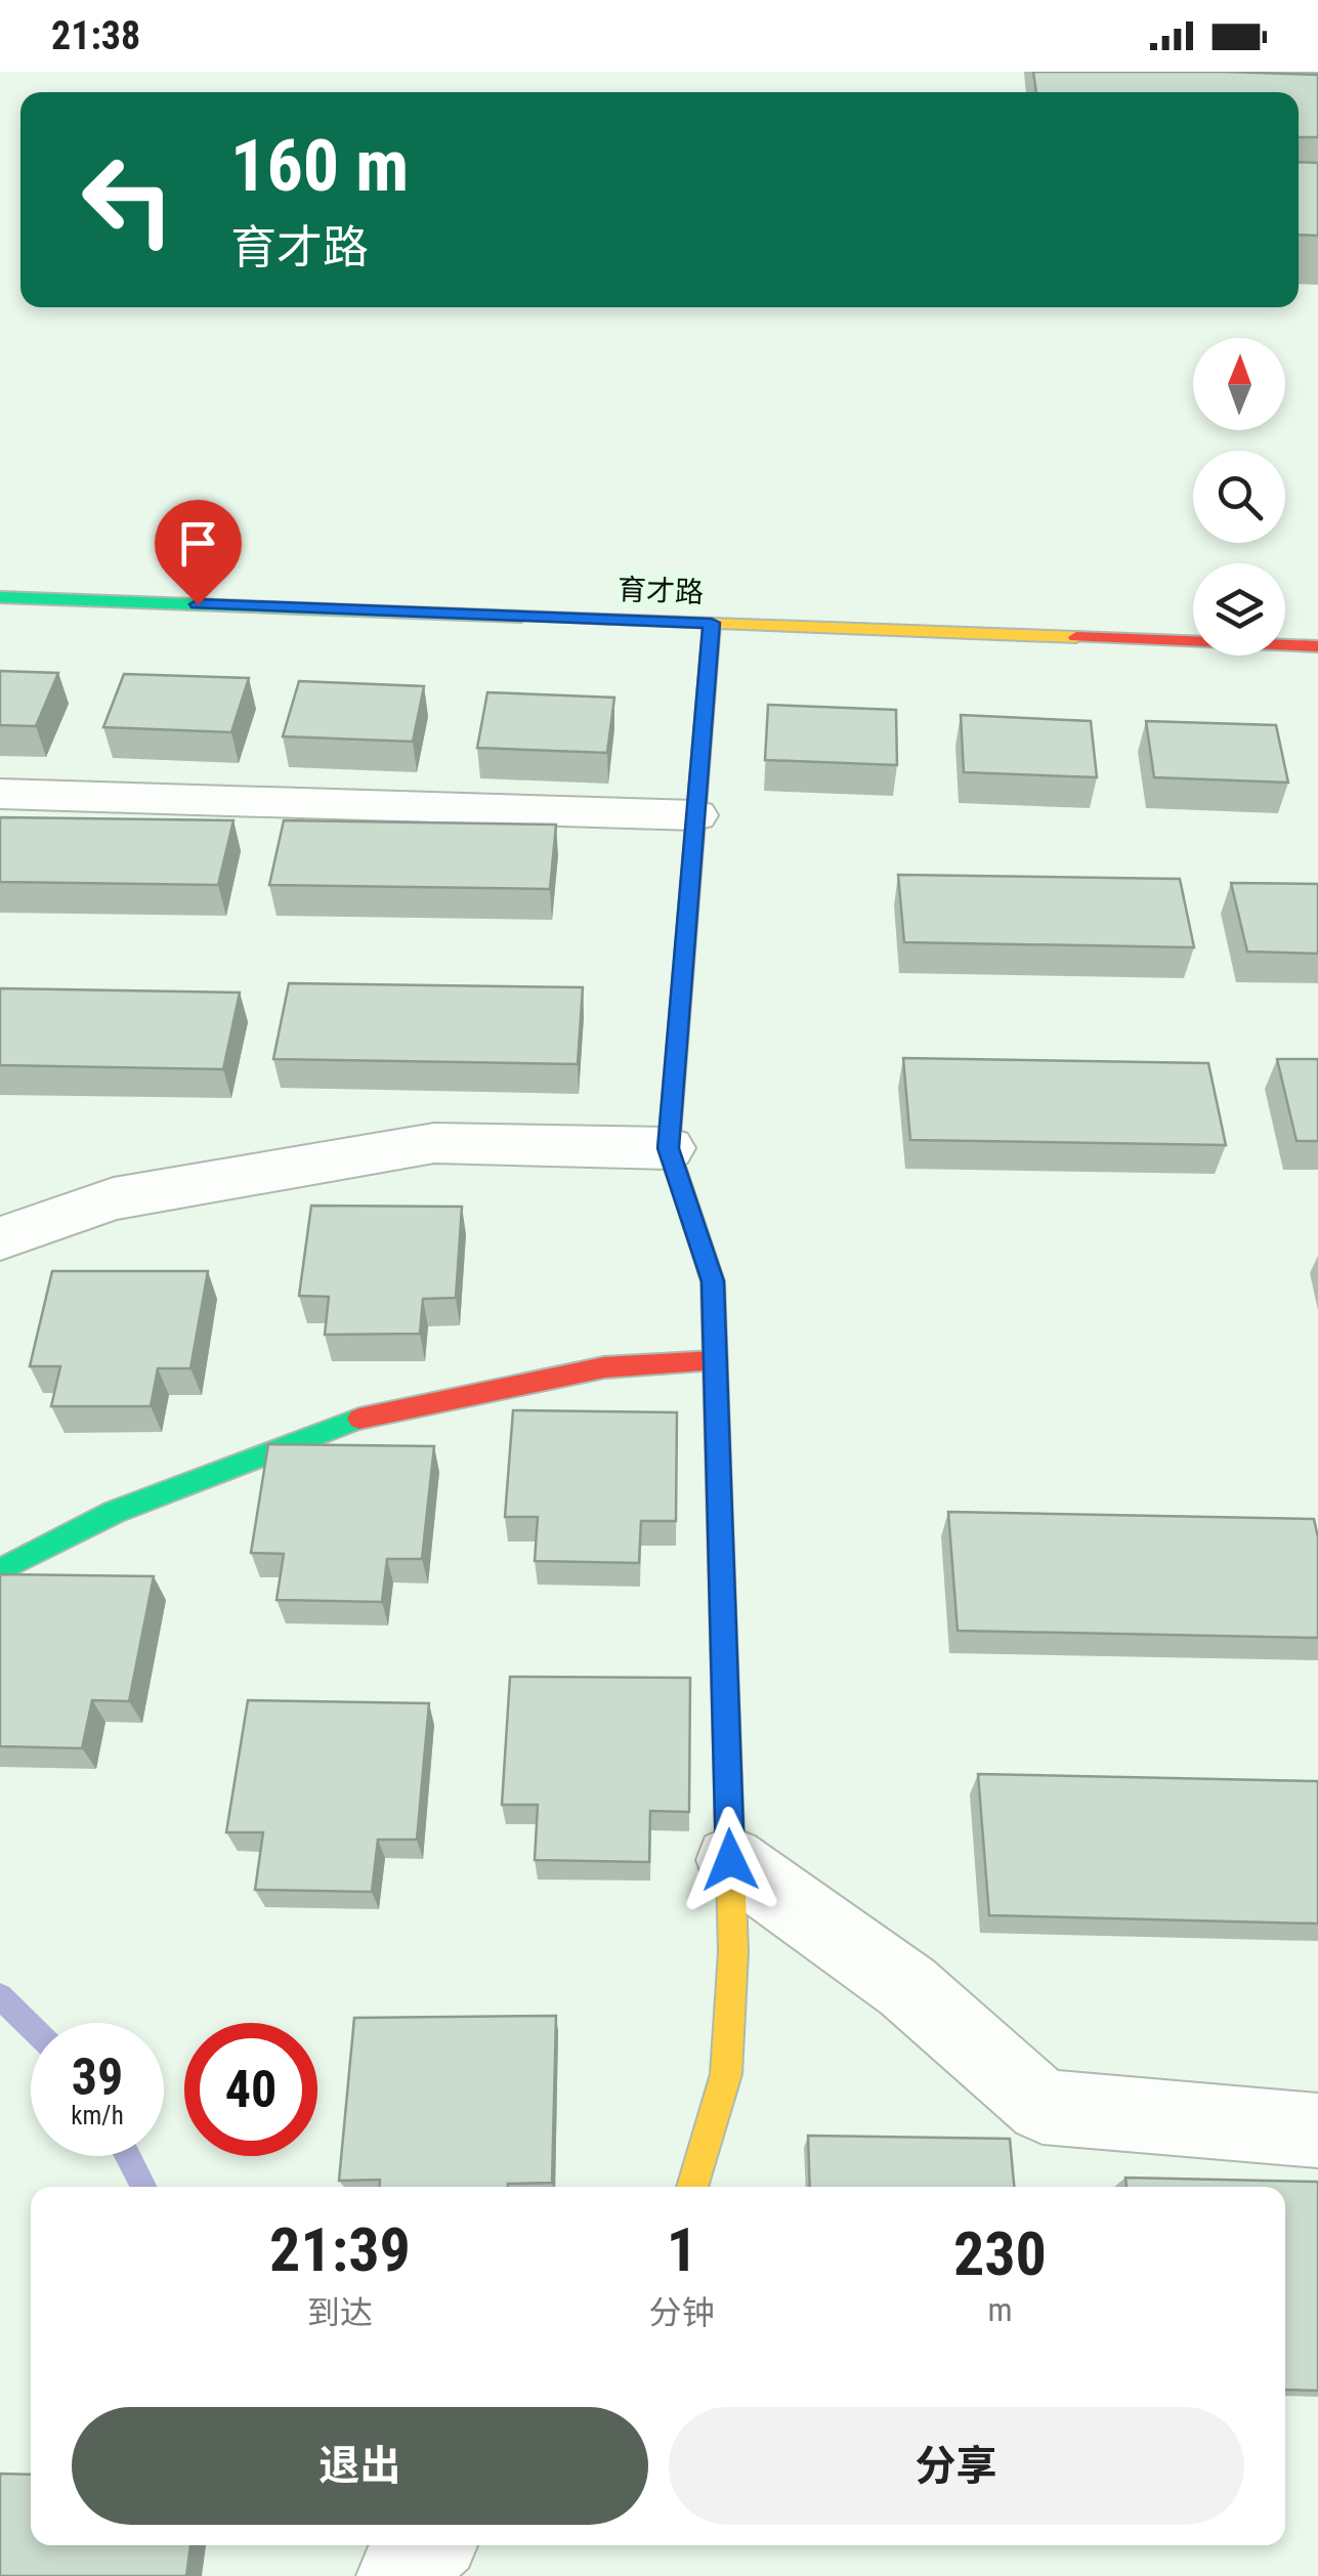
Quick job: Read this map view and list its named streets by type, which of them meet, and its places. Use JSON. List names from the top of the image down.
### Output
{
  "streets": {
    "street": ["育才路"]
  },
  "north": "top",
  "page": {
    "status": "21:38",
    "turn": ["160 m", "育才路"],
    "speed": "39 km/h",
    "limit": "40",
    "eta": [
      "21:39",
      "到达",
      "1",
      "分钟",
      "230",
      "m"
    ],
    "buttons": ["退出", "分享"]
  }
}
